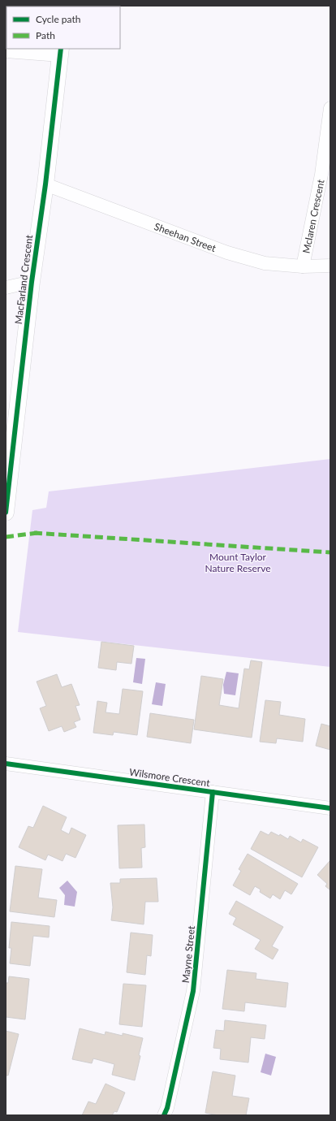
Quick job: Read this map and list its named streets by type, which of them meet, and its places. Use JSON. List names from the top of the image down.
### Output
{
  "streets": {
    "street": [
      "Mclaren Crescent",
      "Sheehan Street",
      "MacFarland Crescent",
      "Wilsmore Crescent",
      "Mayne Street"
    ]
  },
  "crossings": [
    ["Mclaren Crescent", "Sheehan Street"],
    ["Sheehan Street", "MacFarland Crescent"],
    ["Wilsmore Crescent", "Mayne Street"]
  ],
  "parks": ["Mount Taylor Nature Reserve"],
  "legend": ["Cycle path", "Path"]
}
